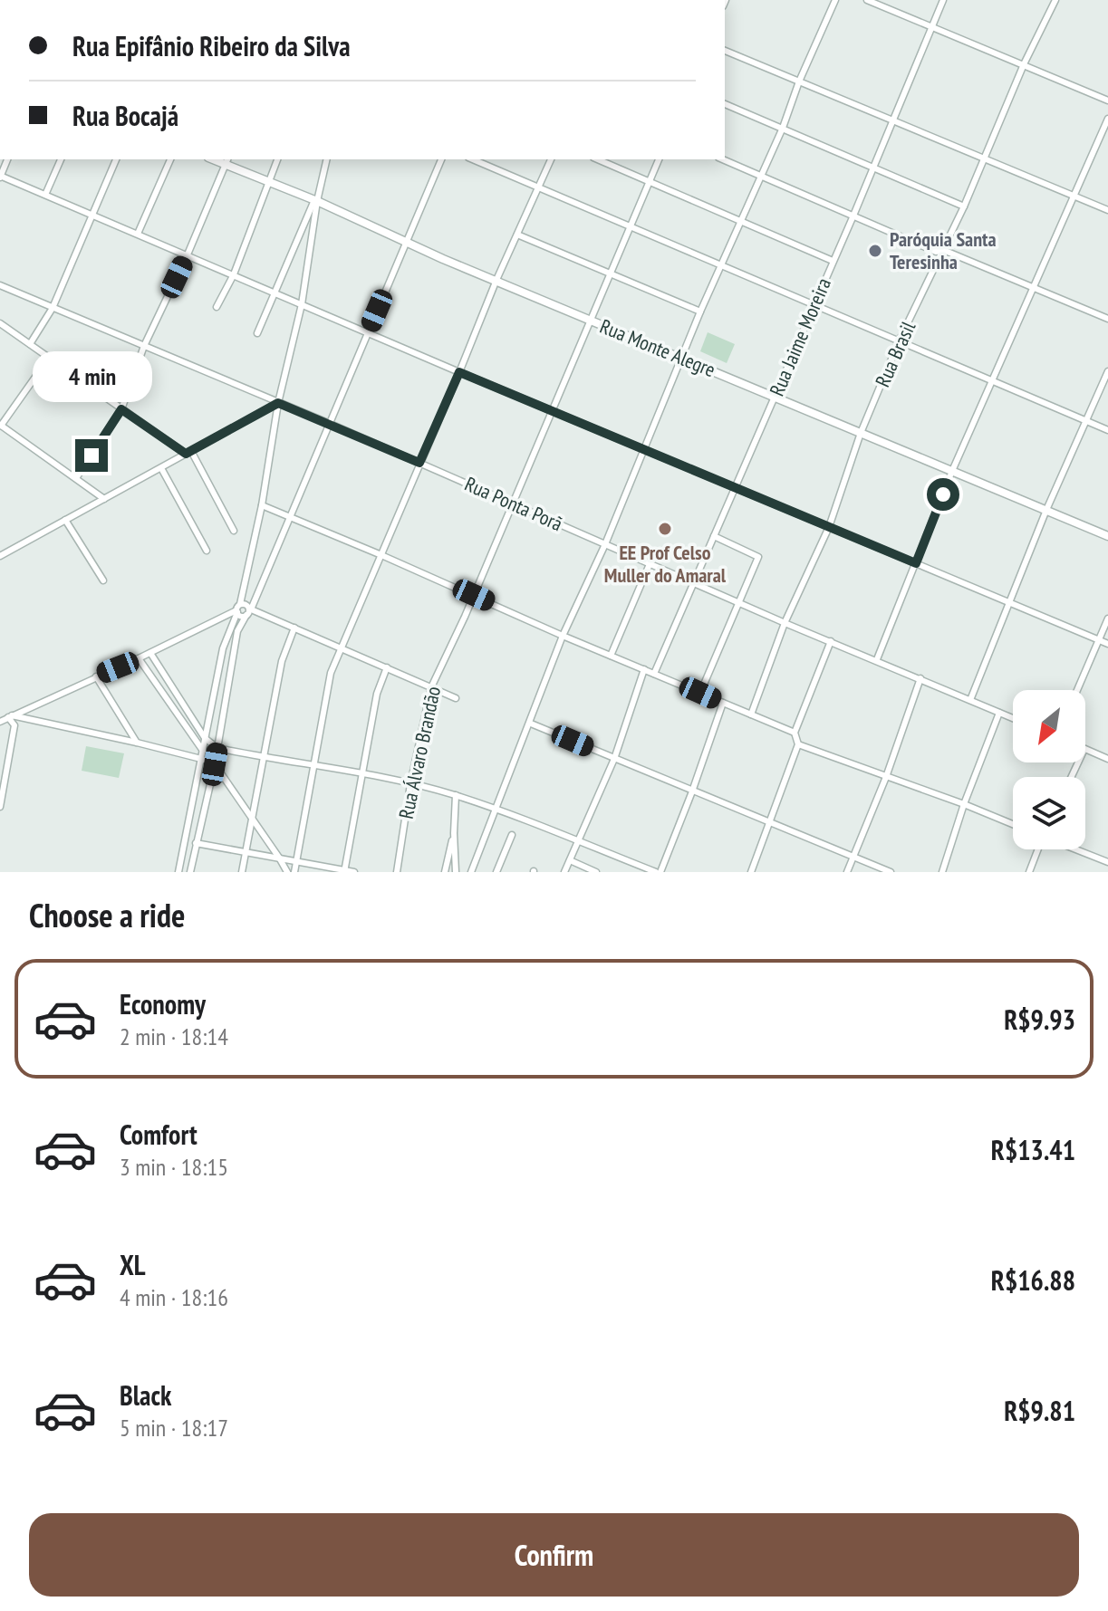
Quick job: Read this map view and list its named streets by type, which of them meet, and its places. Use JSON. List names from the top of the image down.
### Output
{
  "streets": {
    "street": [
      "Rua Jaime Moreira",
      "Rua Monte Alegre",
      "Rua Brasil",
      "Rua Ponta Porã",
      "Rua Álvaro Brandão"
    ]
  },
  "crossings": [
    ["Rua Jaime Moreira", "Rua Monte Alegre"],
    ["Rua Jaime Moreira", "Rua Ponta Porã"],
    ["Rua Monte Alegre", "Rua Brasil"],
    ["Rua Monte Alegre", "Rua Álvaro Brandão"],
    ["Rua Brasil", "Rua Ponta Porã"],
    ["Rua Ponta Porã", "Rua Álvaro Brandão"]
  ],
  "places": ["Paróquia Santa Teresinha", "EE Prof Celso Muller do Amaral"],
  "north": "bottom left",
  "page": {
    "banner": ["Rua Epifânio Ribeiro da Silva", "Rua Bocajá"],
    "bubble": "4 min",
    "heading": "Choose a ride",
    "list": [
      {
        "name": "Economy",
        "note": "2 min · 18:14",
        "value": "R$9.93"
      },
      {
        "name": "Comfort",
        "note": "3 min · 18:15",
        "value": "R$13.41"
      },
      {
        "name": "XL",
        "note": "4 min · 18:16",
        "value": "R$16.88"
      },
      {
        "name": "Black",
        "note": "5 min · 18:17",
        "value": "R$9.81"
      }
    ],
    "buttons": "Confirm"
  }
}
